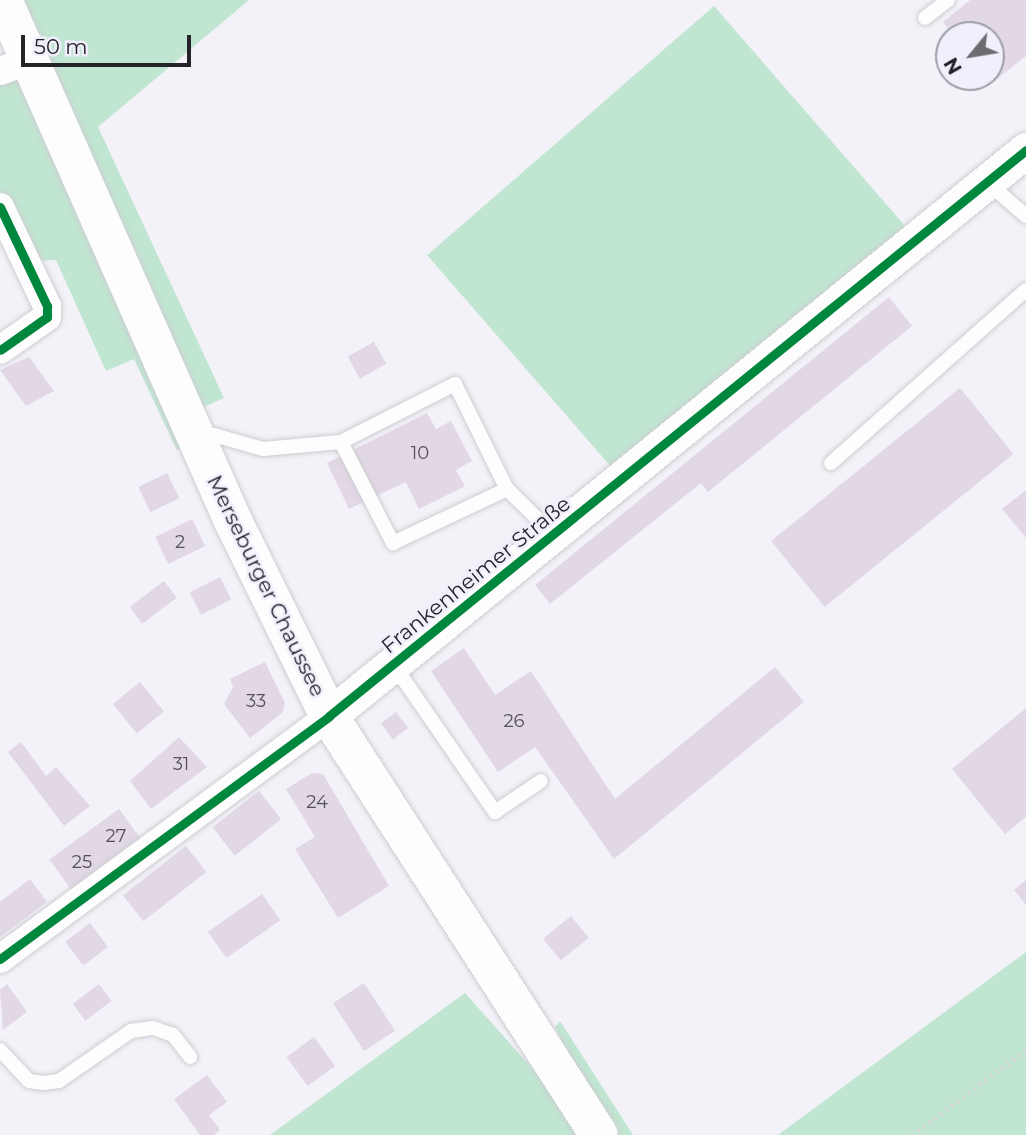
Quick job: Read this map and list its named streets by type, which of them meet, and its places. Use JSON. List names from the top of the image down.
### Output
{
  "streets": {
    "main road": ["Merseburger Chaussee"],
    "street": ["Frankenheimer Straße"]
  },
  "crossings": [
    ["Frankenheimer Straße", "Merseburger Chaussee"]
  ],
  "house_numbers": [
    "10",
    "2",
    "33",
    "26",
    "31",
    "24",
    "27",
    "25"
  ],
  "scale_bar": "50 m",
  "north": "bottom left"
}
